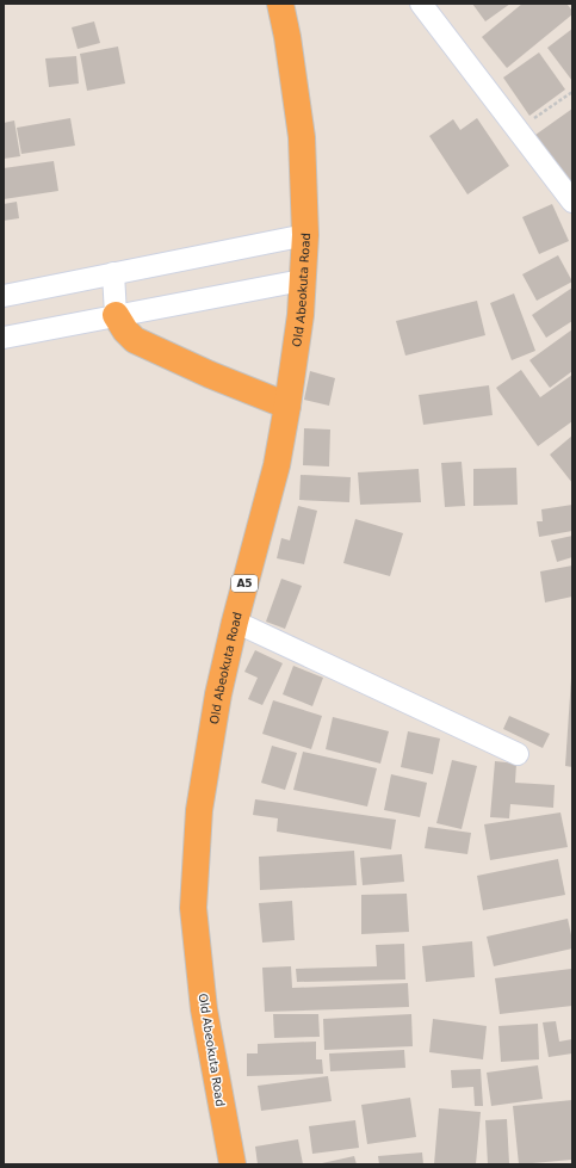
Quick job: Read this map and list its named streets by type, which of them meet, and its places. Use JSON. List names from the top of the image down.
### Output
{
  "streets": {
    "highway": ["Old Abeokuta Road", "A5"]
  }
}
